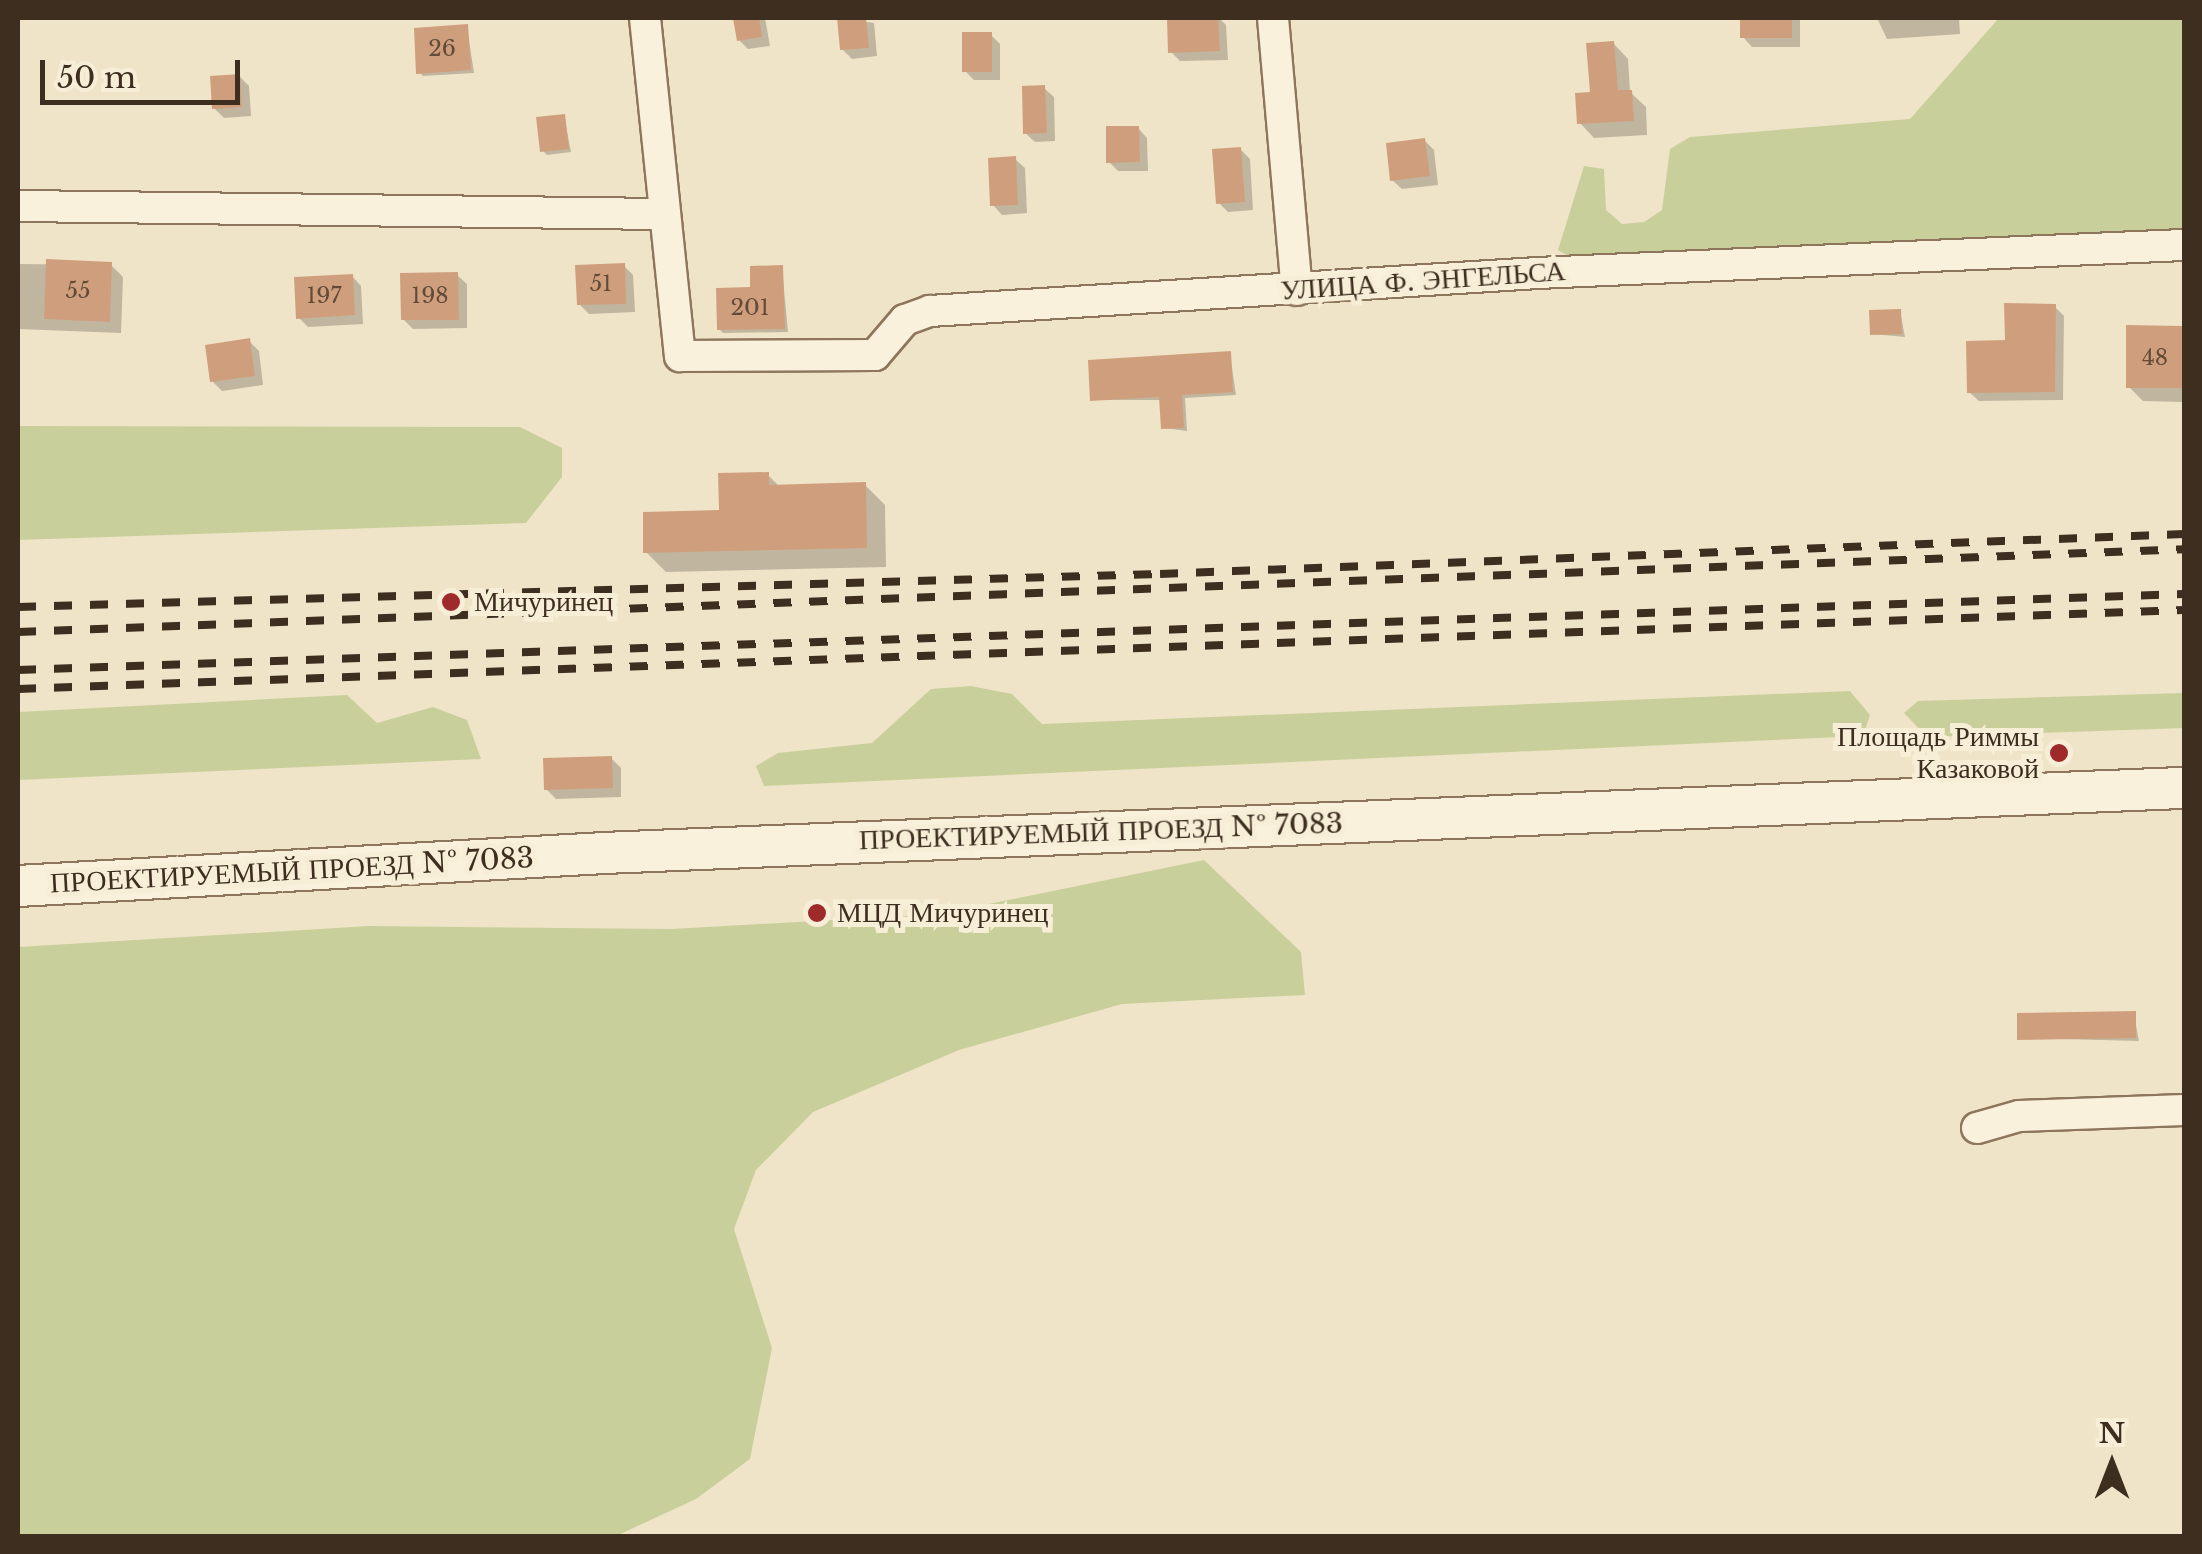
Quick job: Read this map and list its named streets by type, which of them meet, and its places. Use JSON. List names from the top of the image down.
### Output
{
  "streets": {
    "main road": ["ПРОЕКТИРУЕМЫЙ ПРОЕЗД № 7083"],
    "street": ["УЛИЦА Ф. ЭНГЕЛЬСА"]
  },
  "places": ["Мичуринец", "Площадь Риммы Казаковой", "МЦД Мичуринец"],
  "house_numbers": [
    "26",
    "51",
    "55",
    "197",
    "198",
    "201",
    "48"
  ],
  "scale_bar": "50 m",
  "north": "top"
}
